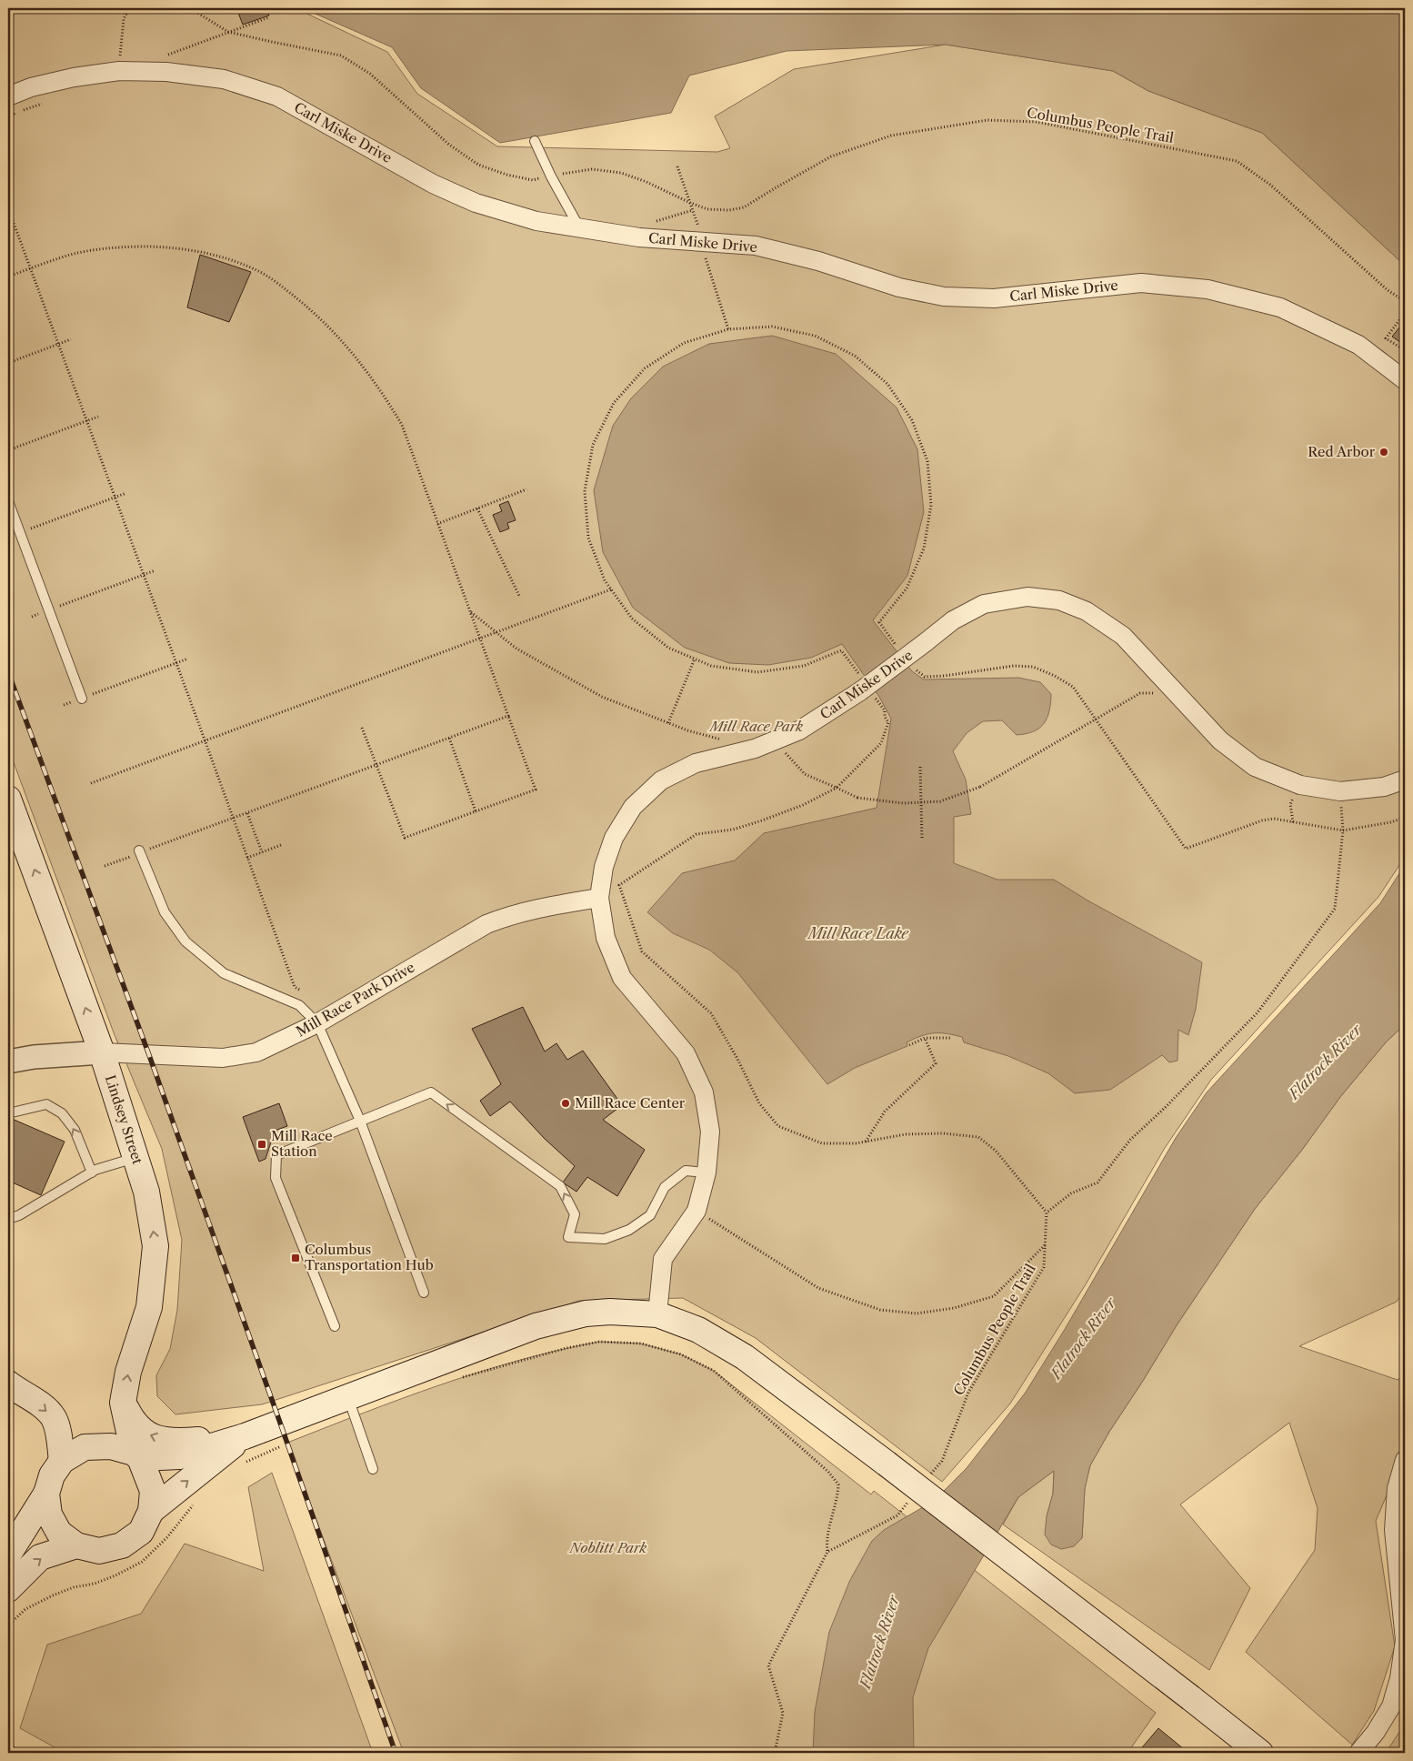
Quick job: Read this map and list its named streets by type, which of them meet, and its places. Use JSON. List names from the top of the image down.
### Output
{
  "streets": {
    "main road": ["Lindsey Street"],
    "street": ["Carl Miske Drive", "Mill Race Park Drive"],
    "path": ["Columbus People Trail"]
  },
  "crossings": [
    ["Carl Miske Drive", "Mill Race Park Drive"],
    ["Mill Race Park Drive", "Lindsey Street"]
  ],
  "one_way": ["Lindsey Street"],
  "water": ["Mill Race Lake", "Flatrock River"],
  "parks": ["Mill Race Park", "Noblitt Park"],
  "places": {
    "other": ["Red Arbor", "Mill Race Center"],
    "transit": ["Mill Race Station", "Columbus Transportation Hub"]
  }
}
